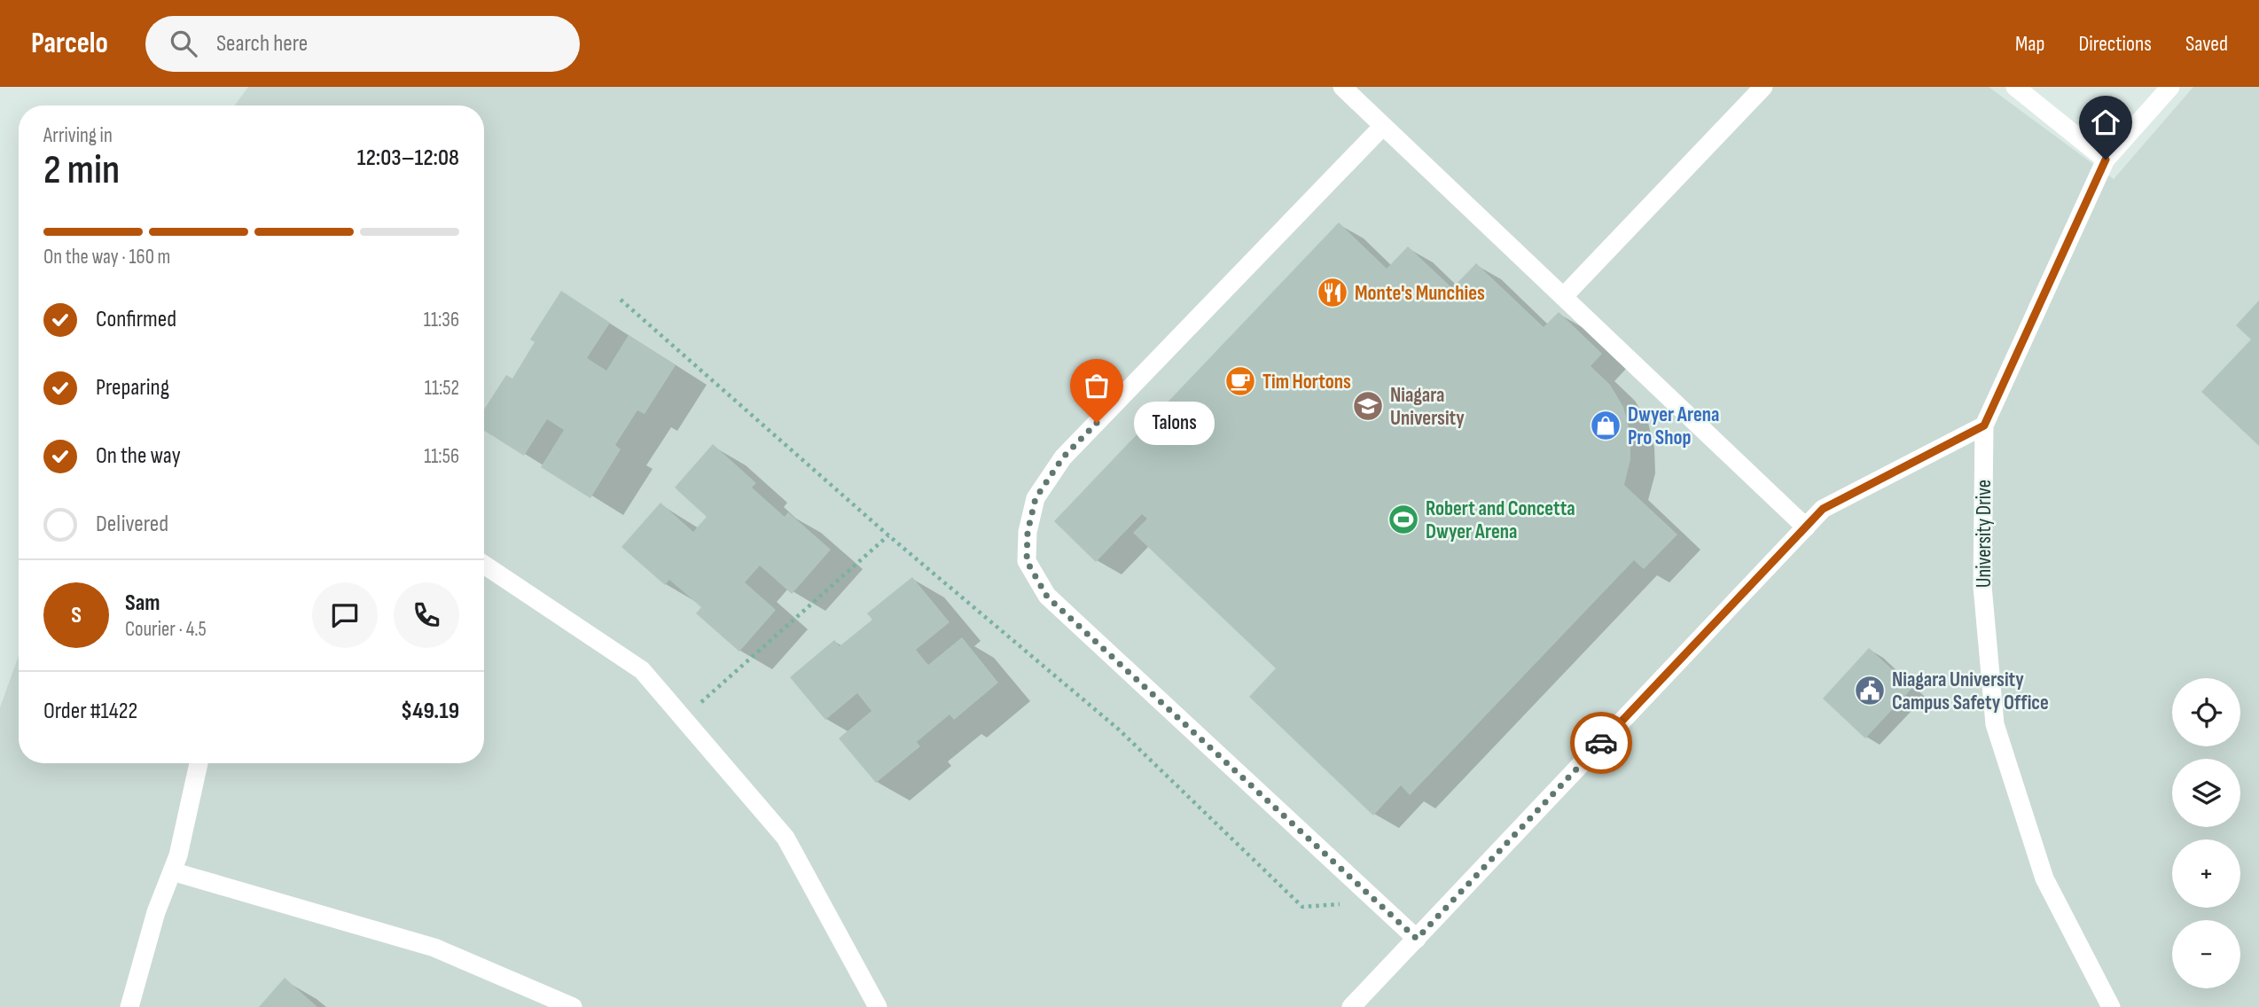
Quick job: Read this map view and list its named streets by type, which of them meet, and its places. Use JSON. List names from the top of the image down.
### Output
{
  "streets": {
    "street": ["University Drive"]
  },
  "places": {
    "restaurant": ["Monte's Munchies"],
    "cafe": ["Tim Hortons"],
    "school or university": ["Niagara University"],
    "other": ["Talons"],
    "shop": ["Dwyer Arena Pro Shop"],
    "sports": ["Robert and Concetta Dwyer Arena"],
    "public building": ["Niagara University Campus Safety Office"]
  },
  "page": {
    "header": "Parcelo",
    "search": "Search here",
    "nav": ["Map", "Directions", "Saved"],
    "heading": ["2 min", "Arriving in", "12:03–12:08"],
    "panel": [
      "Sam",
      "Courier · 4.5",
      "Order #1422",
      "$49.19"
    ],
    "bar": "On the way · 160 m",
    "list": [
      ["Confirmed", "11:36"],
      ["Preparing", "11:52"],
      ["On the way", "11:56"],
      "Delivered"
    ],
    "bubble": "Talons",
    "round": "S",
    "map_buttons": ["+", "−"]
  }
}
